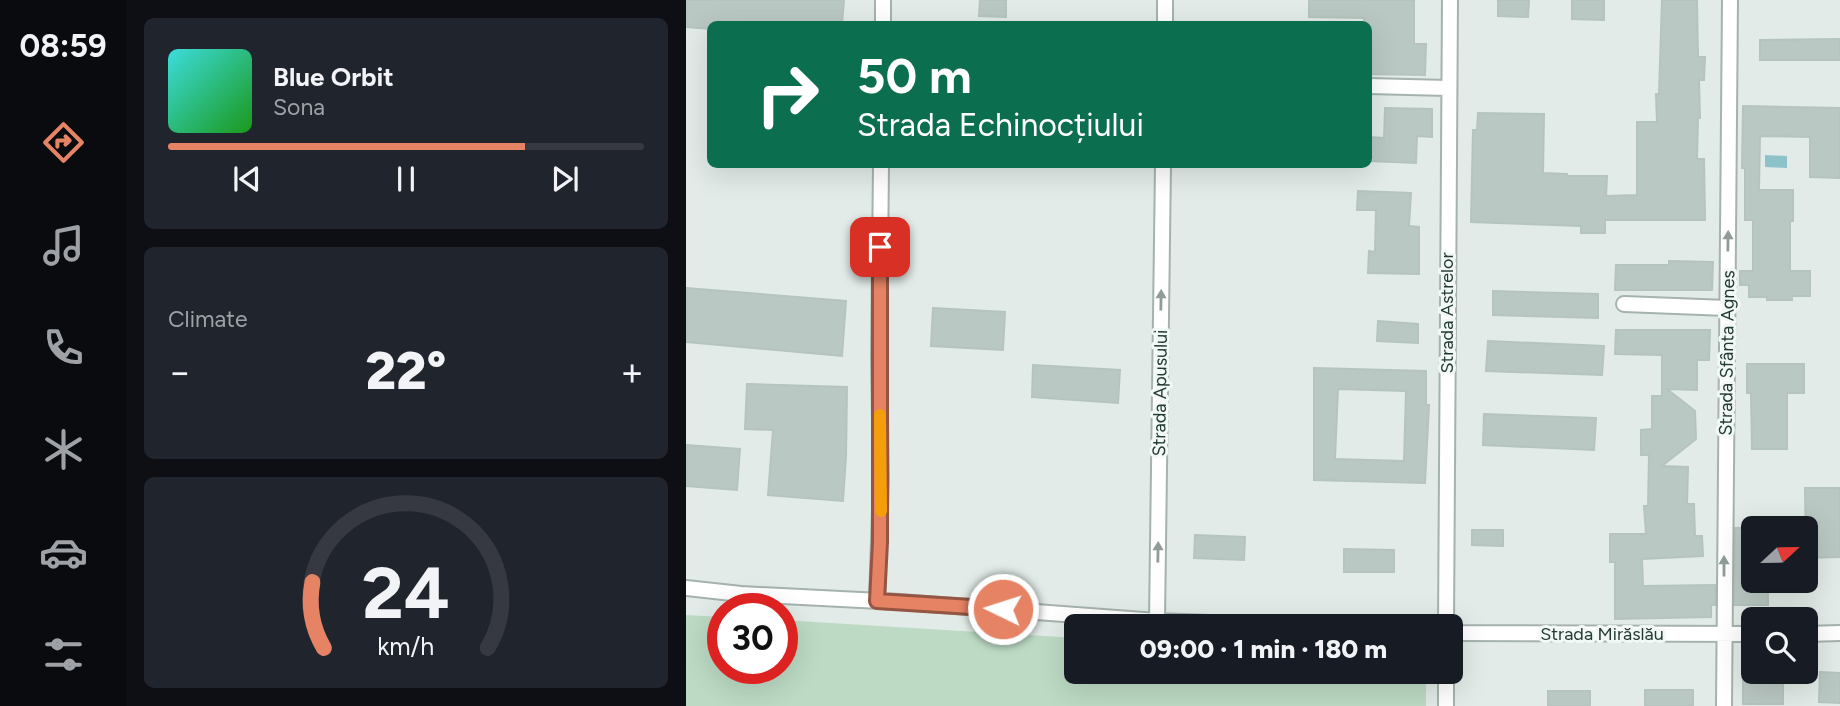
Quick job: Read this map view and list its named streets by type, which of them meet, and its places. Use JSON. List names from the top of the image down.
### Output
{
  "streets": {
    "street": [
      "Strada Astrelor",
      "Strada Sfânta Agnes",
      "Strada Apusului",
      "Strada Mirăslău"
    ]
  },
  "crossings": [
    ["Strada Sfânta Agnes", "Strada Mirăslău"]
  ],
  "one_way": ["Strada Sfânta Agnes", "Strada Apusului"],
  "north": "right",
  "page": {
    "tabs": "08:59",
    "turn": ["50 m", "Strada Echinocțiului"],
    "song": ["Blue Orbit", "Sona"],
    "tile": "Climate",
    "heat": ["−", "22°", "+"],
    "limit": "30",
    "trip": "09:00 · 1 min · 180 m",
    "gauge": ["24", "km/h"]
  }
}
